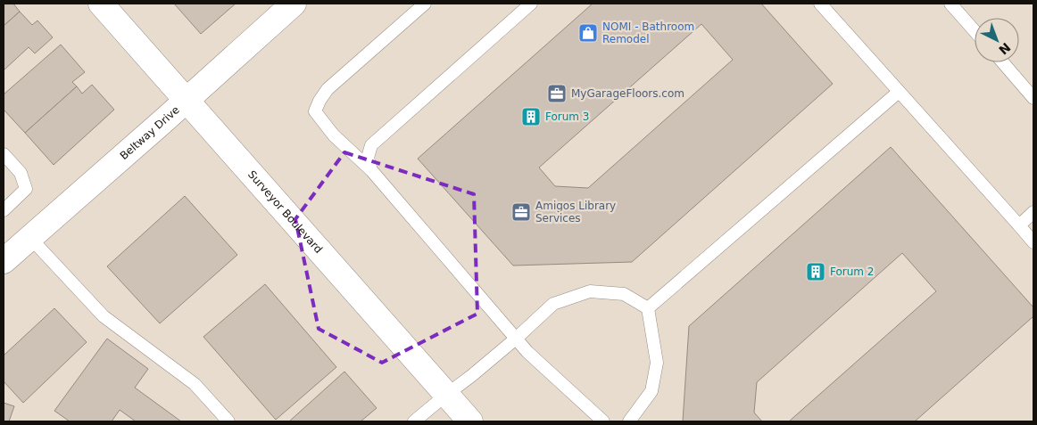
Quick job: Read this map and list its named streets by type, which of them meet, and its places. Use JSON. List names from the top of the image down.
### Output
{
  "streets": {
    "street": ["Beltway Drive", "Surveyor Boulevard"]
  },
  "crossings": [
    ["Beltway Drive", "Surveyor Boulevard"]
  ],
  "places": {
    "shop": ["NOMI - Bathroom Remodel"],
    "office": ["MyGarageFloors.com", "Amigos Library Services"],
    "building": ["Forum 3", "Forum 2"]
  },
  "north": "bottom right"
}
